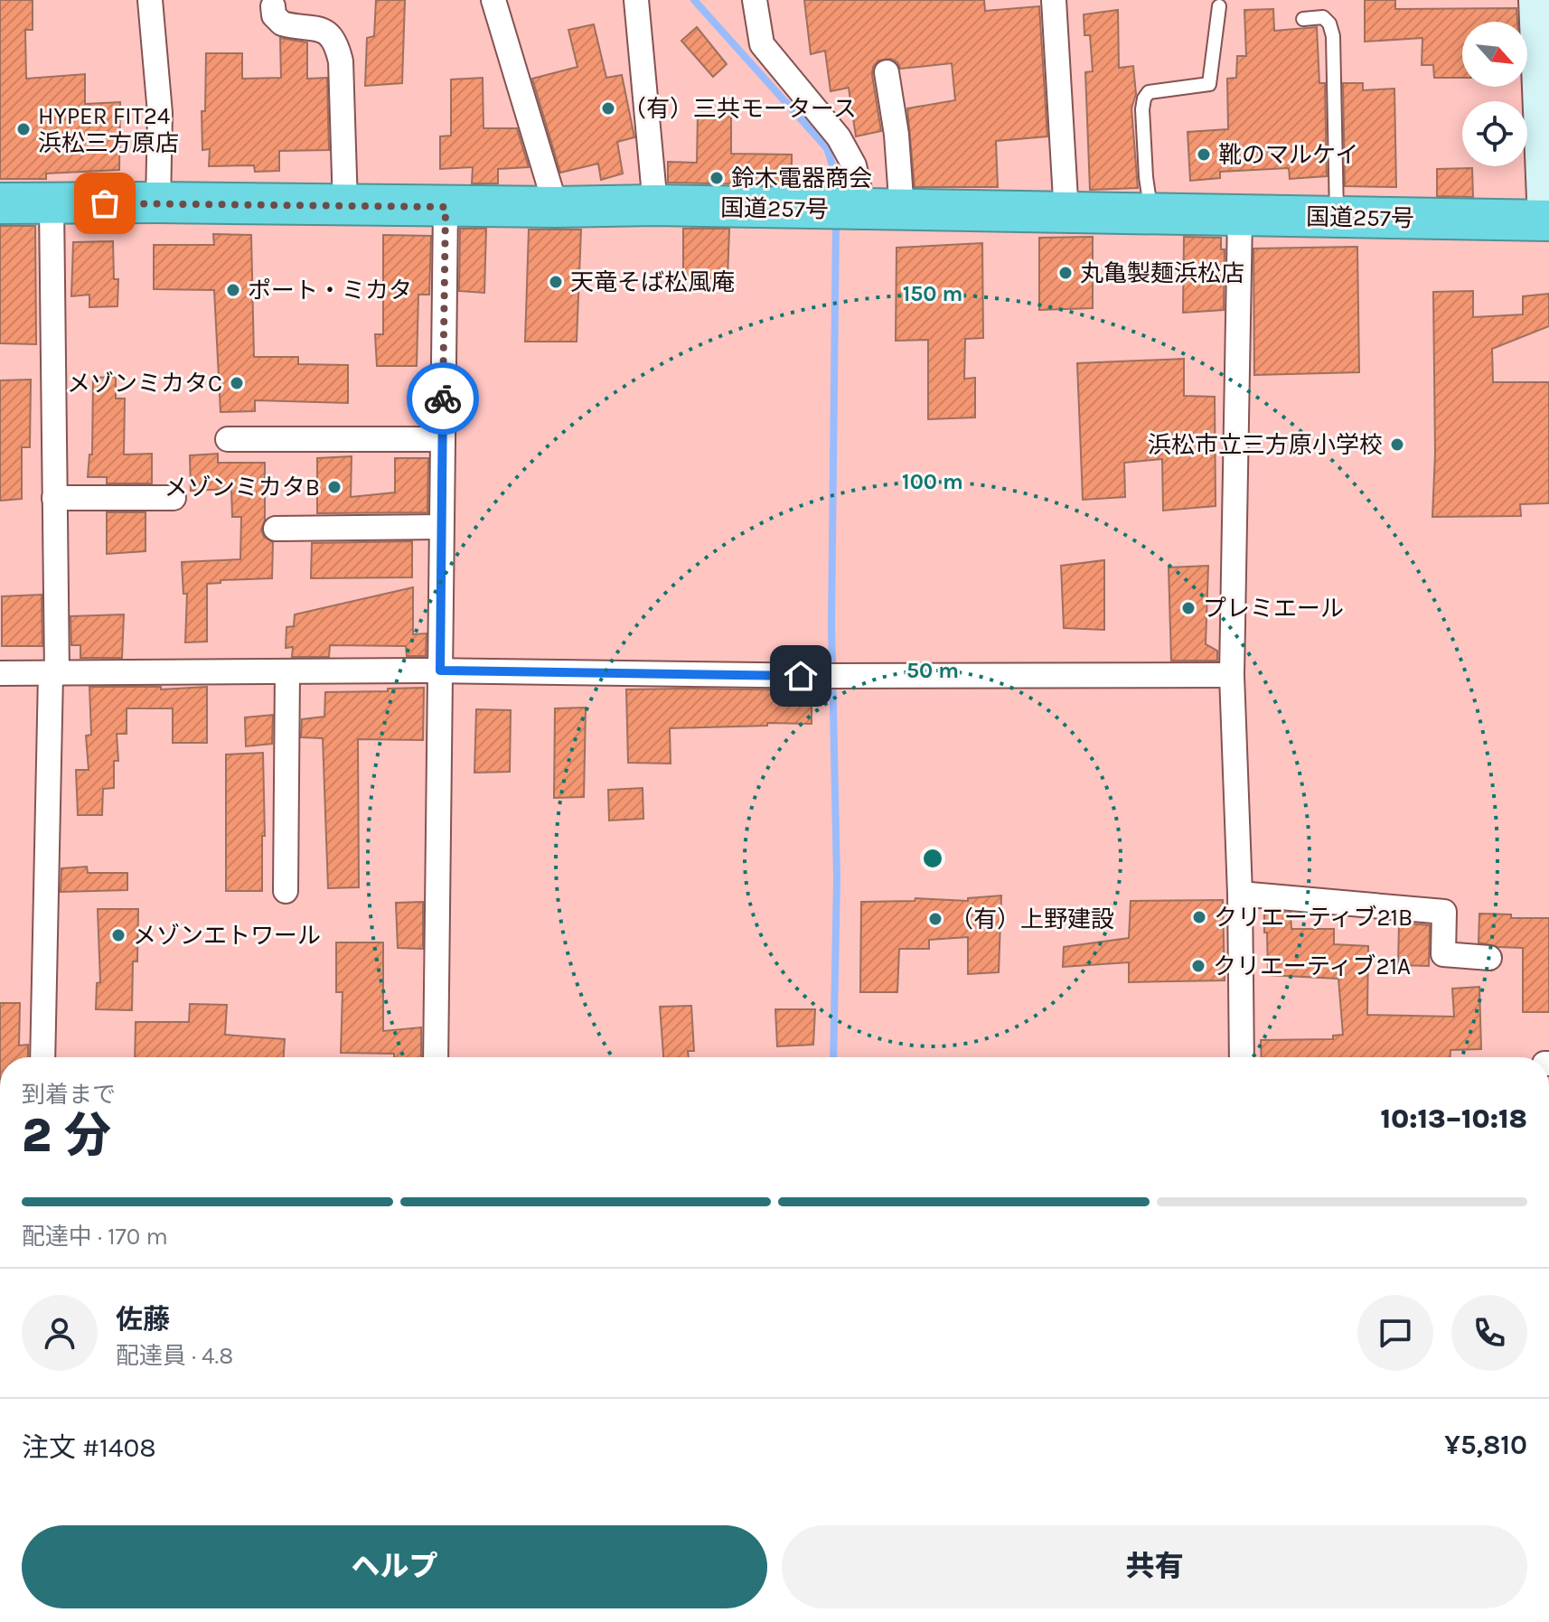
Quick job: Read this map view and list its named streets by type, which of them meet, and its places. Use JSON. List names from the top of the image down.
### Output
{
  "streets": {
    "highway": ["国道257号"]
  },
  "places": [
    "（有）三共モータース",
    "HYPER FIT24 浜松三方原店",
    "靴のマルケイ",
    "鈴木電器商会",
    "丸亀製麺浜松店",
    "天竜そば松風庵",
    "ポート・ミカタ",
    "メゾンミカタC",
    "浜松市立三方原小学校",
    "メゾンミカタB",
    "プレミエール",
    "クリエーティブ21B",
    "（有）上野建設",
    "メゾンエトワール",
    "クリエーティブ21A"
  ],
  "north": "bottom right",
  "page": {
    "heading": ["2 分", "到着まで", "10:13–10:18"],
    "panel": [
      "佐藤",
      "配達員 · 4.8",
      "注文 #1408",
      "¥5,810"
    ],
    "bar": "配達中 · 170 m",
    "buttons": ["ヘルプ", "共有"]
  },
  "rings": ["150 m", "100 m", "50 m"]
}
